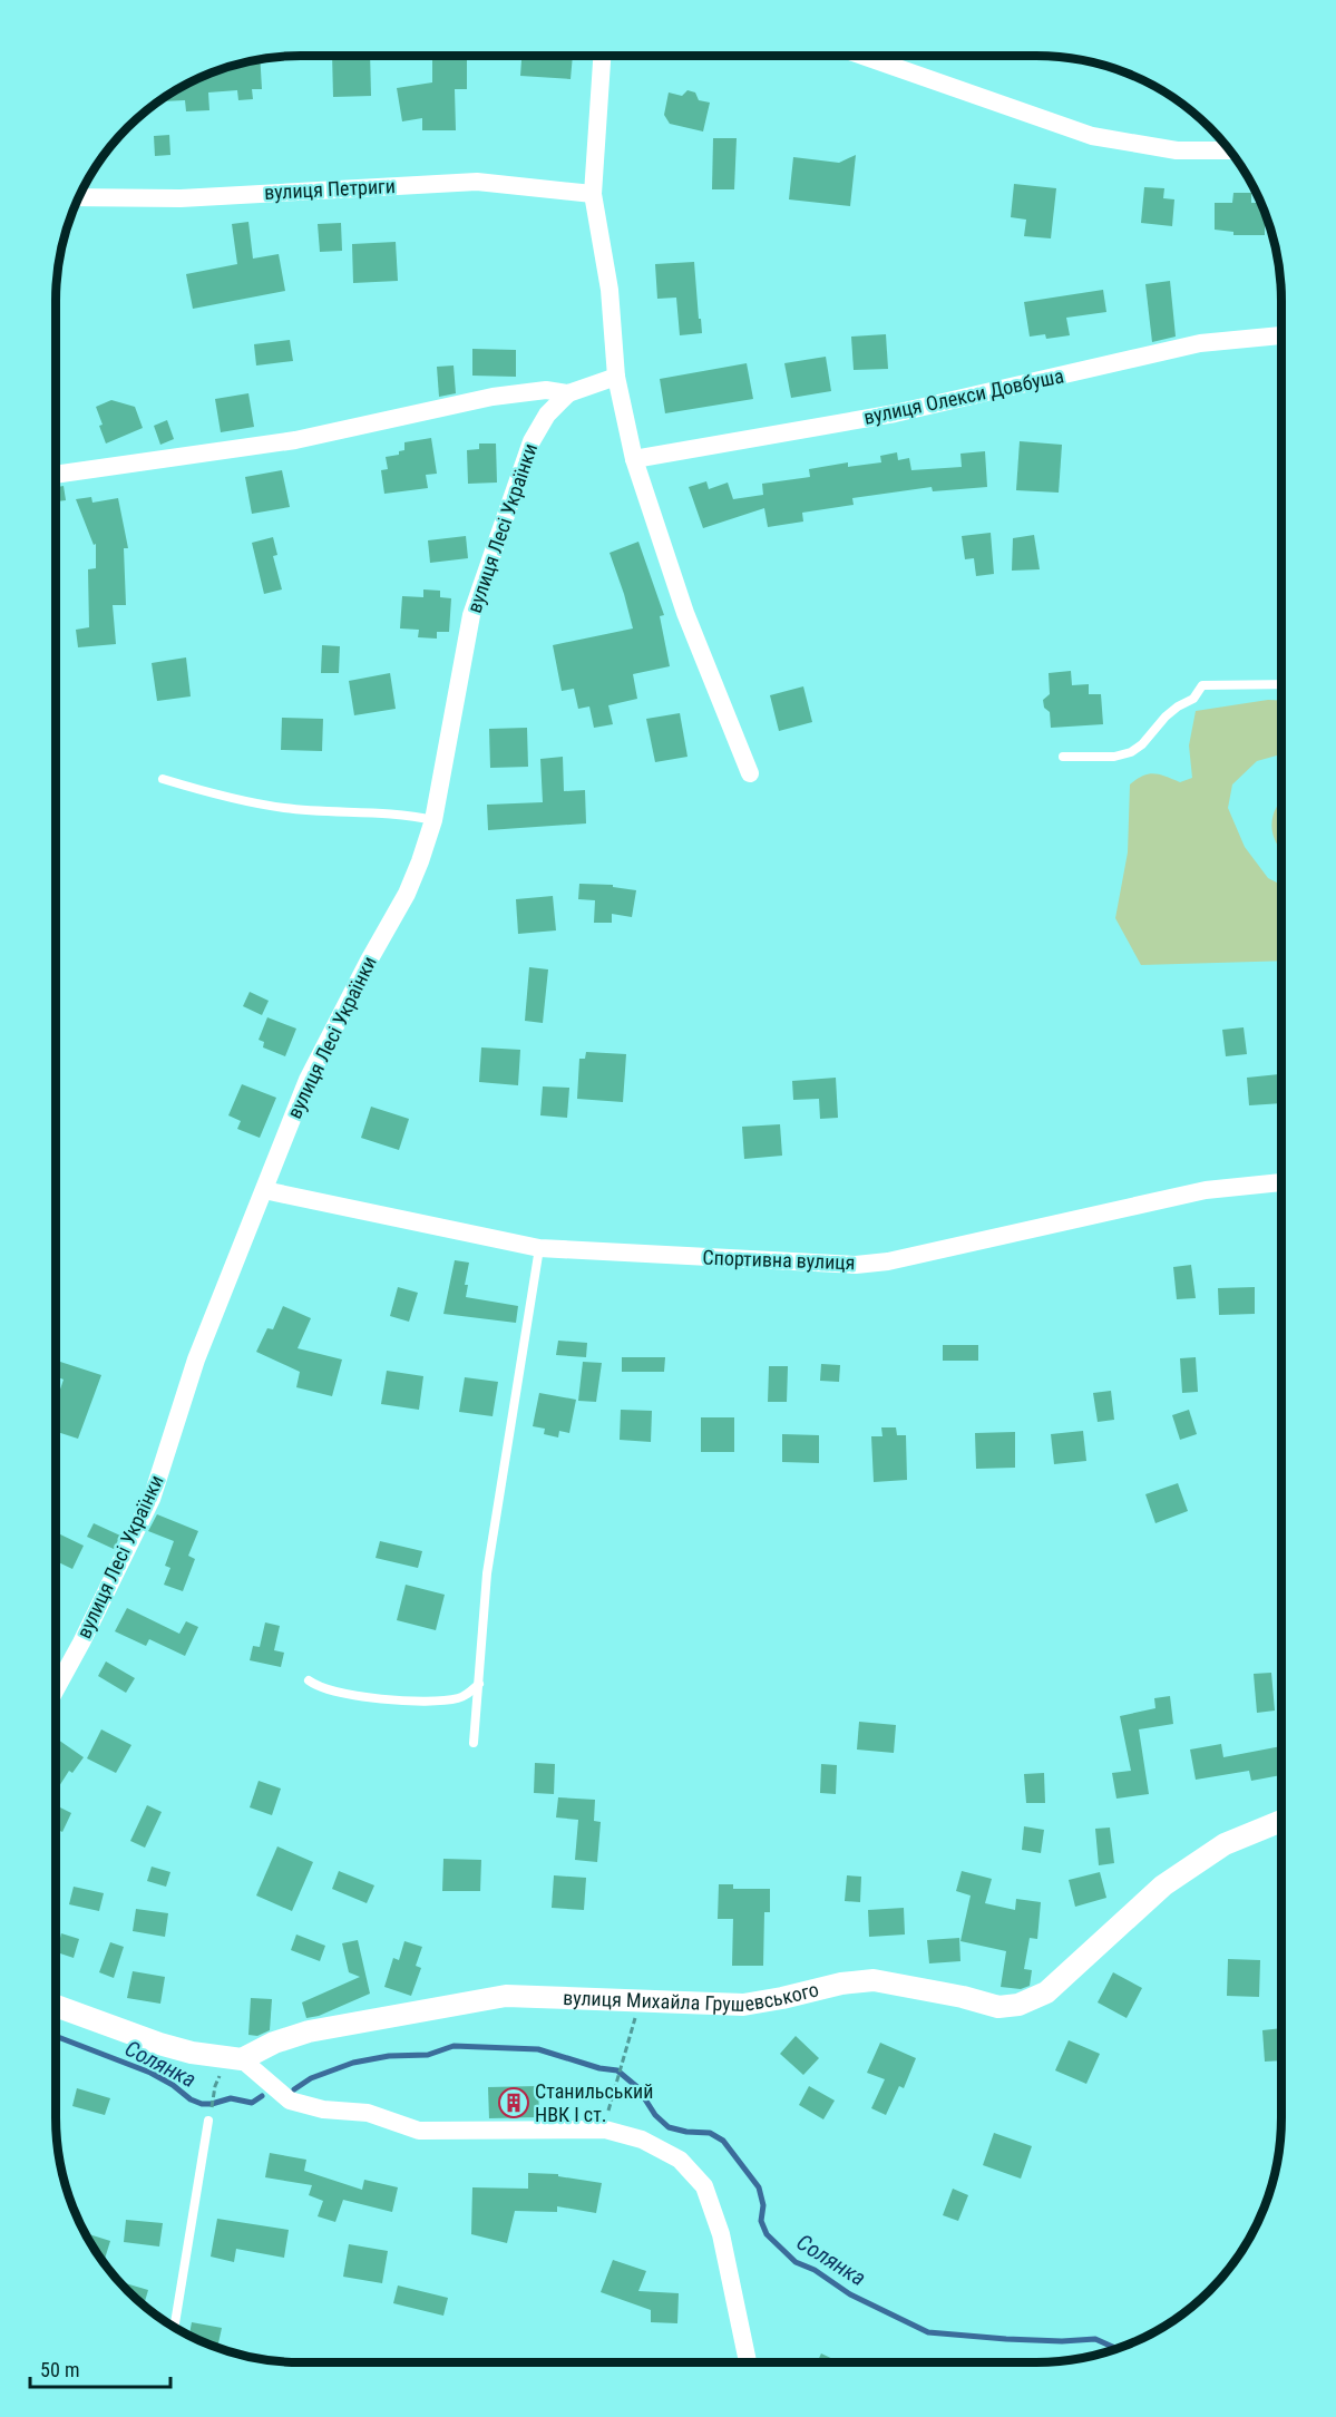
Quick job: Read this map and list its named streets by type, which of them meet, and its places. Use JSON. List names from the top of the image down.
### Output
{
  "streets": {
    "street": [
      "вулиця Петриги",
      "вулиця Олекси Довбуша",
      "вулиця Лесі Українки",
      "Спортивна вулиця",
      "вулиця Михайла Грушевського"
    ]
  },
  "crossings": [
    ["вулиця Лесі Українки", "Спортивна вулиця"]
  ],
  "water": ["Солянка"],
  "places": {
    "building": ["Станильський НВК І ст."]
  },
  "scale_bar": "50 m"
}
